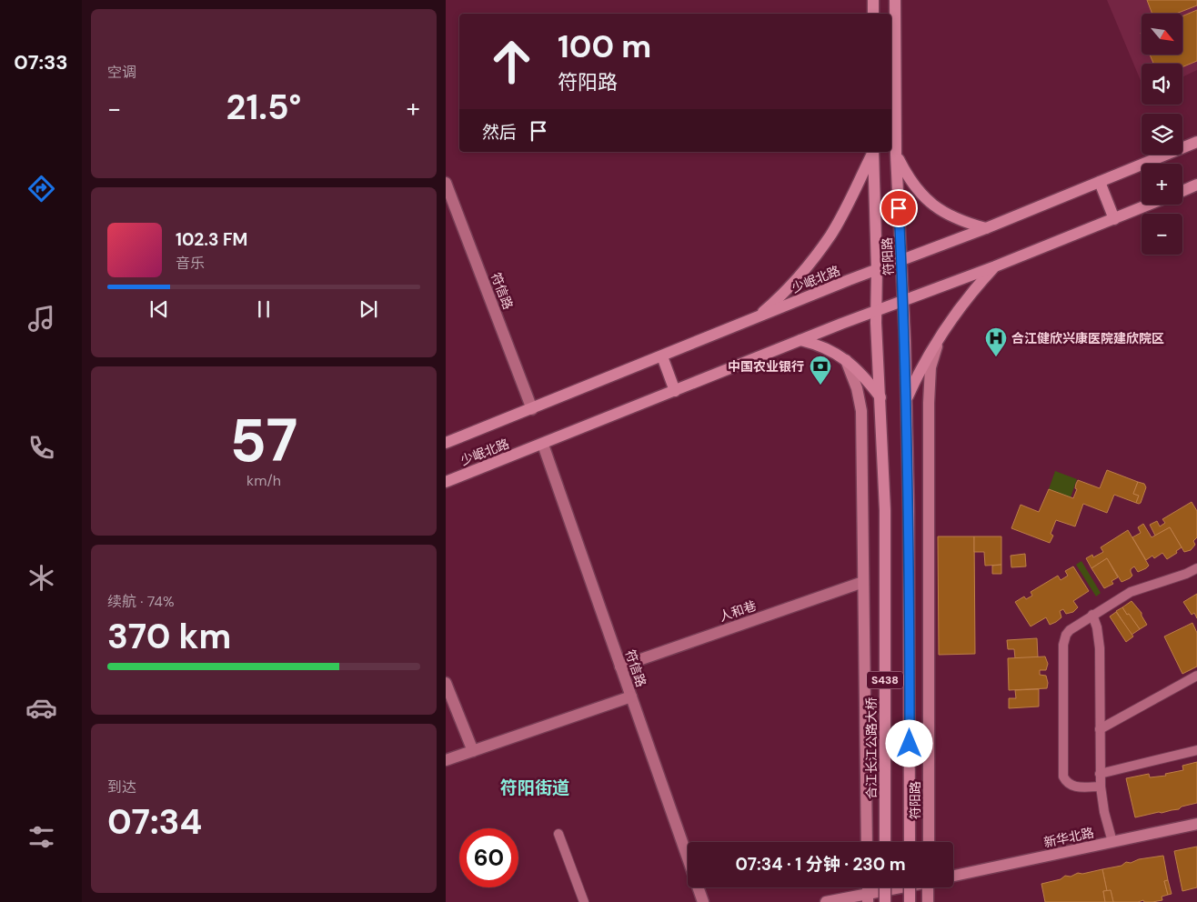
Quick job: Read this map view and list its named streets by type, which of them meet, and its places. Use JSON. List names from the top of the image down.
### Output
{
  "streets": {
    "main road": [
      "符阳路",
      "少岷北路",
      "S438",
      "合江长江公路大桥"
    ],
    "street": ["符信路", "人和巷", "新华北路"]
  },
  "crossings": [
    ["符阳路", "少岷北路"],
    ["符阳路", "合江长江公路大桥"],
    ["少岷北路", "符信路"],
    ["符信路", "人和巷"]
  ],
  "districts": ["符阳街道"],
  "places": {
    "hospital": ["合江健欣兴康医院建欣院区"],
    "bank": ["中国农业银行"]
  },
  "north": "bottom right",
  "page": {
    "tabs": "07:33",
    "tile": [
      "空调",
      ["57", "km/h"],
      ["续航 · 74%", "370 km"],
      ["到达", "07:34"]
    ],
    "map_buttons": ["+", "−"],
    "turn": ["100 m", "符阳路"],
    "heat": ["−", "21.5°", "+"],
    "then": "然后",
    "song": ["102.3 FM", "音乐"],
    "limit": "60",
    "trip": "07:34 · 1 分钟 · 230 m"
  }
}
